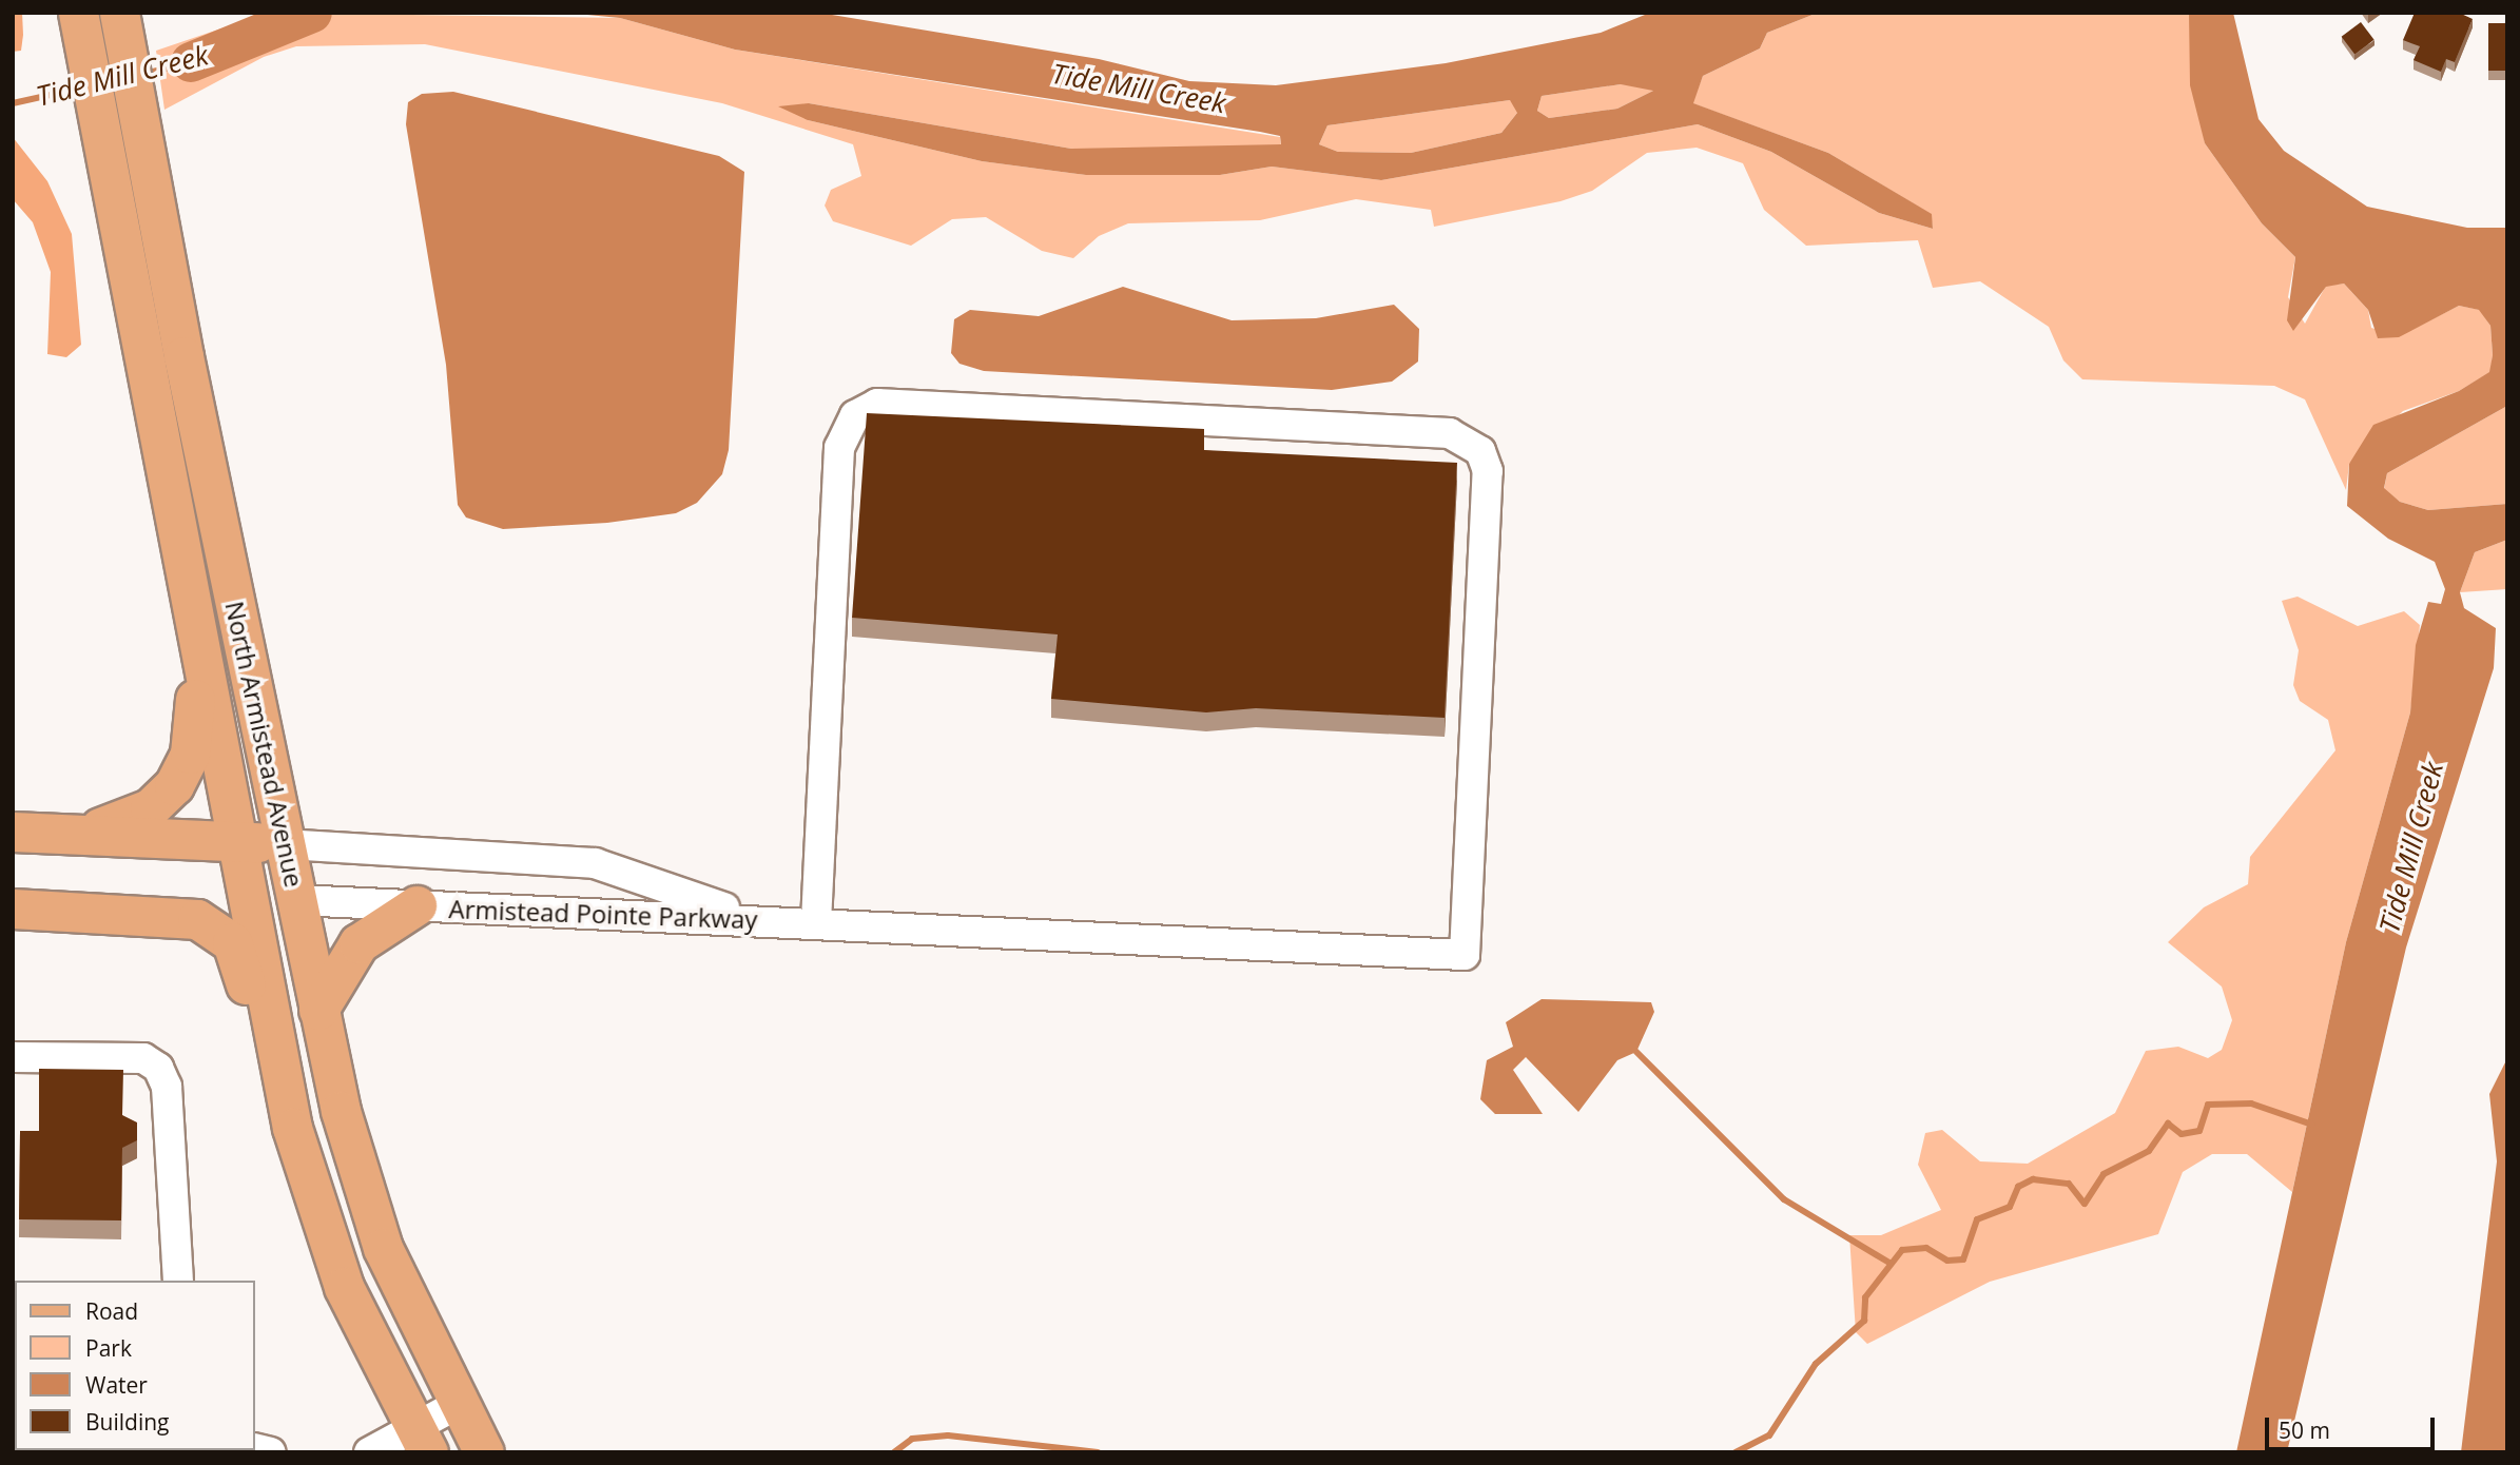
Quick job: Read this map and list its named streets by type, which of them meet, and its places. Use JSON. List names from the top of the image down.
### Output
{
  "streets": {
    "main road": ["North Armistead Avenue"],
    "street": ["Armistead Pointe Parkway"]
  },
  "crossings": [
    ["North Armistead Avenue", "Armistead Pointe Parkway"]
  ],
  "water": ["Tide Mill Creek"],
  "legend": [
    "Road",
    "Park",
    "Water",
    "Building"
  ],
  "scale_bar": "50 m"
}
